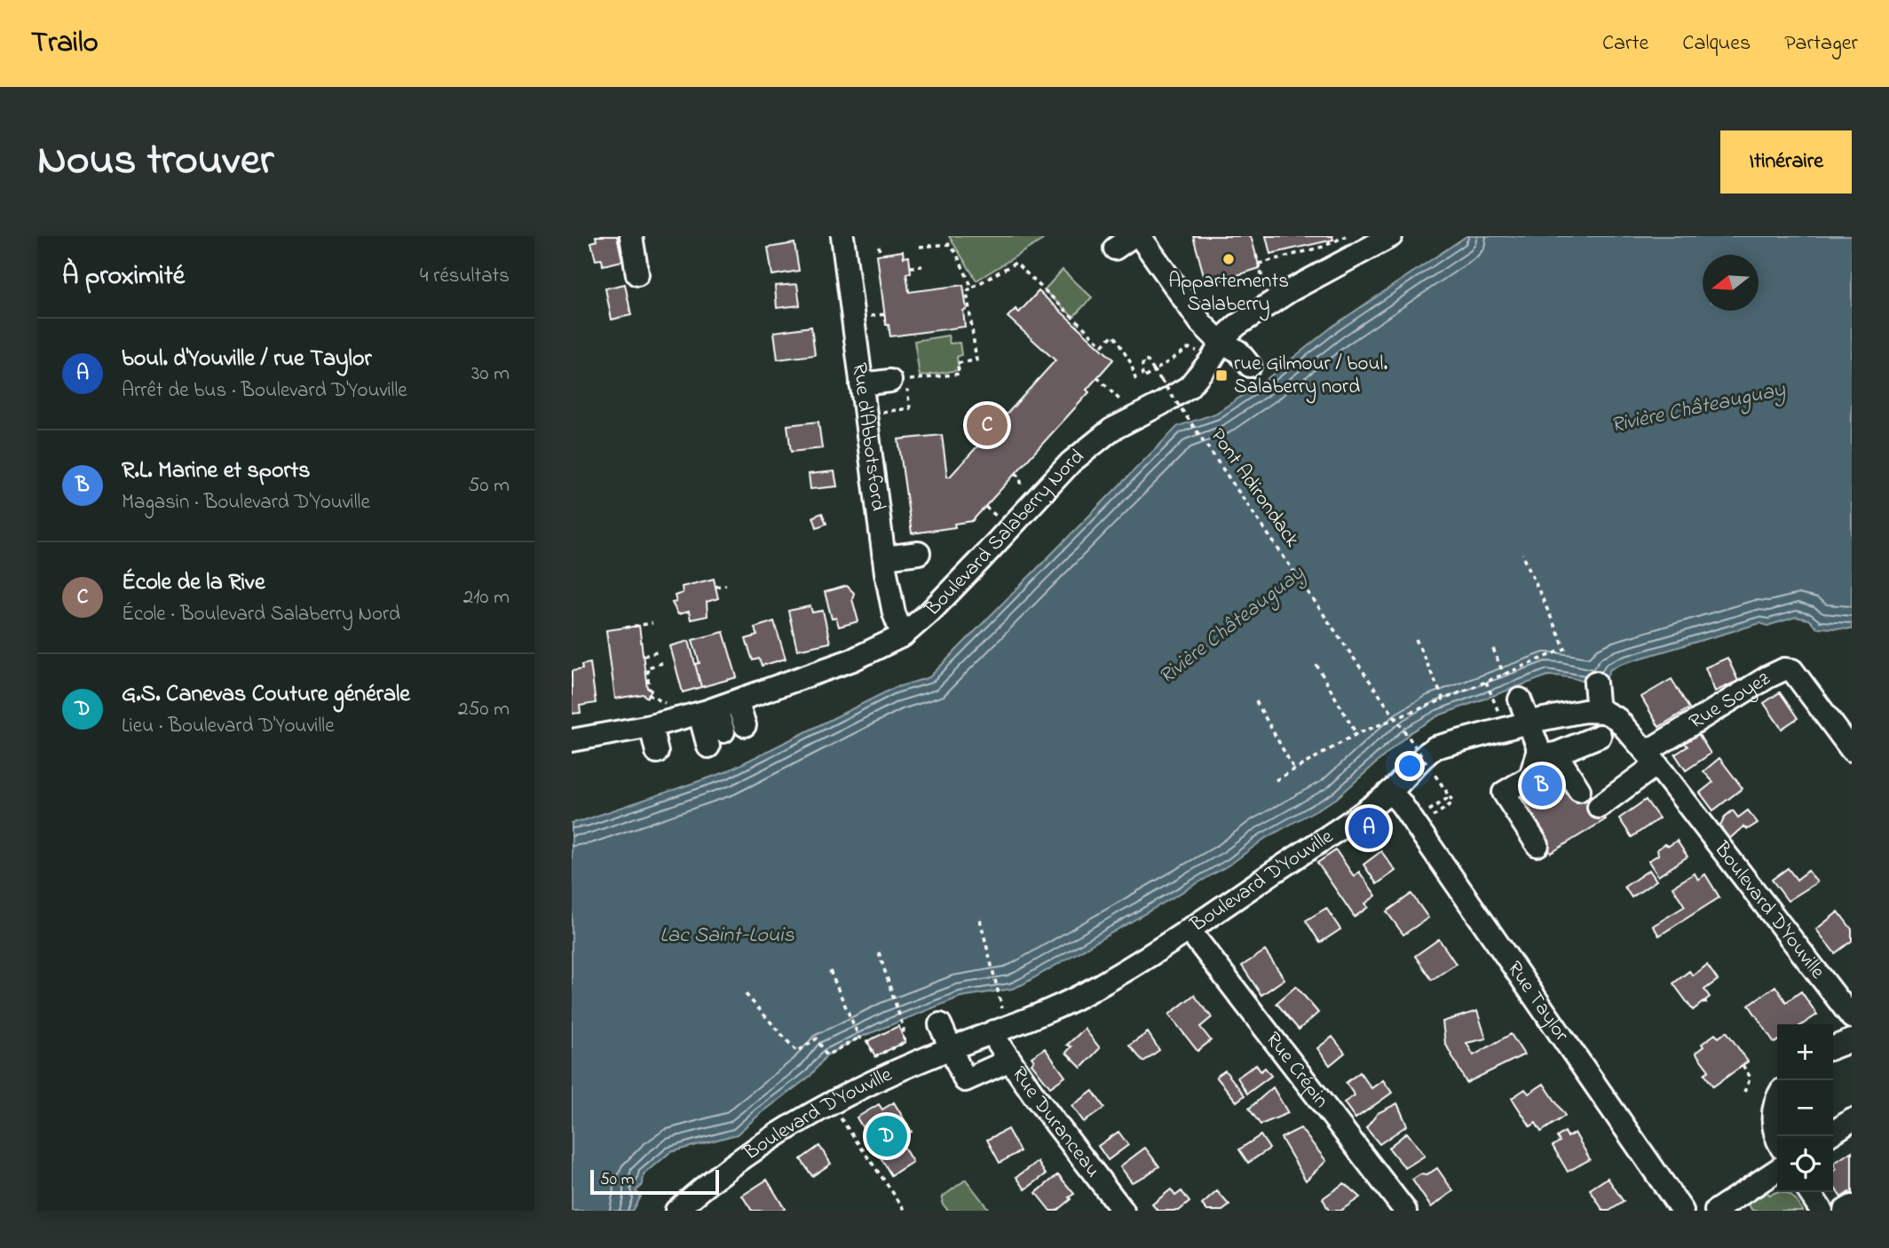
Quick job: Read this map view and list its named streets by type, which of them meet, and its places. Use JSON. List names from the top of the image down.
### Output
{
  "streets": {
    "street": [
      "Rue d'Abbotsford",
      "Boulevard Salaberry Nord",
      "Rue Soyez",
      "Boulevard D'Youville",
      "Rue Taylor",
      "Rue Crépin",
      "Rue Duranceau"
    ],
    "path": ["Pont Adirondack"]
  },
  "crossings": [
    ["Rue d'Abbotsford", "Boulevard Salaberry Nord"],
    ["Rue Soyez", "Boulevard D'Youville"],
    ["Boulevard D'Youville", "Rue Taylor"],
    ["Boulevard D'Youville", "Rue Crépin"],
    ["Boulevard D'Youville", "Rue Duranceau"]
  ],
  "water": ["Rivière Châteauguay", "Lac Saint-Louis"],
  "places": {
    "other": ["Appartements Salaberry"],
    "transit": ["rue Gilmour / boul. Salaberry nord"]
  },
  "scale_bar": "50 m",
  "north": "left",
  "page": {
    "header": "Trailo",
    "nav": ["Carte", "Calques", "Partager"],
    "title": "Nous trouver",
    "buttons": "Itinéraire",
    "heading": ["À proximité", "4 résultats"],
    "list": [
      {
        "mark": "A",
        "name": "boul. d'Youville / rue Taylor",
        "note": "Arrêt de bus · Boulevard D'Youville",
        "value": "30 m"
      },
      {
        "mark": "B",
        "name": "R.L. Marine et sports",
        "note": "Magasin · Boulevard D'Youville",
        "value": "50 m"
      },
      {
        "mark": "C",
        "name": "École de la Rive",
        "note": "École · Boulevard Salaberry Nord",
        "value": "210 m"
      },
      {
        "mark": "D",
        "name": "G.S. Canevas Couture générale",
        "note": "Lieu · Boulevard D'Youville",
        "value": "250 m"
      }
    ],
    "pins": [
      "C",
      "B",
      "A",
      "D"
    ],
    "map_buttons": ["+", "−"],
    "scale": "50 m"
  }
}
